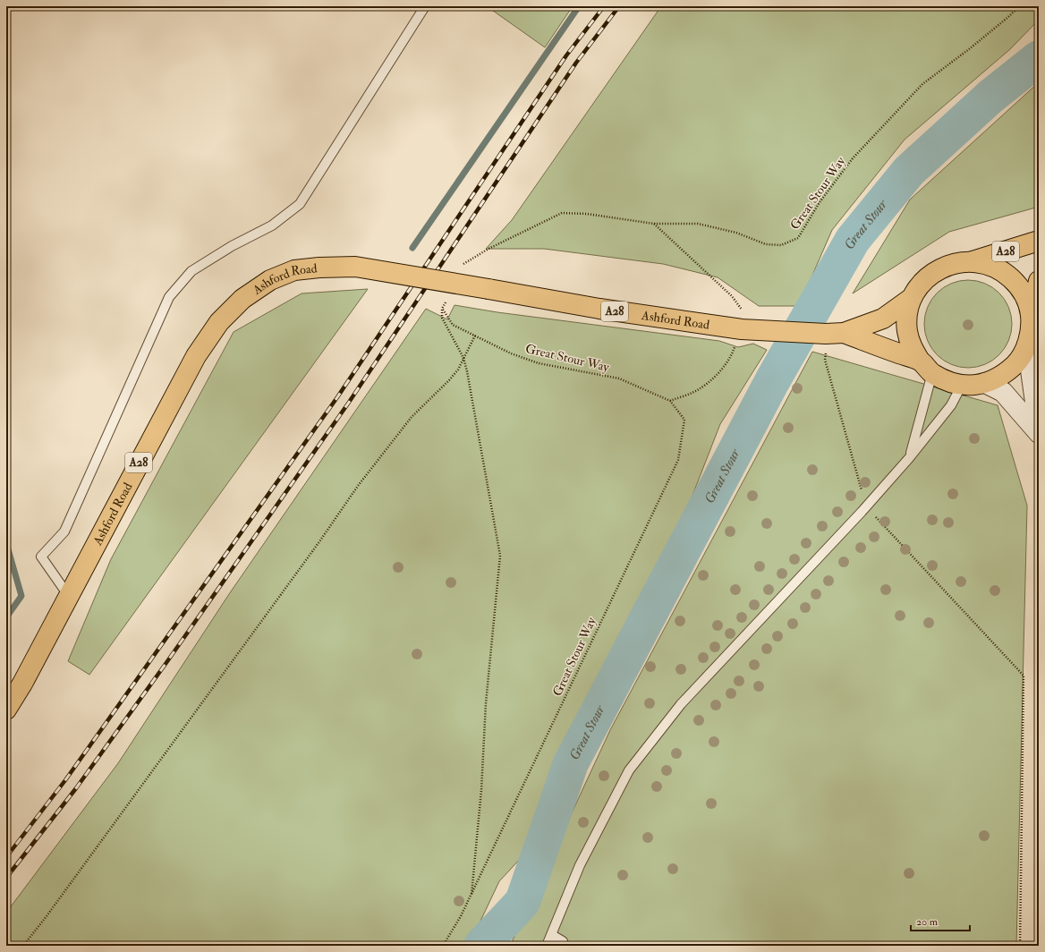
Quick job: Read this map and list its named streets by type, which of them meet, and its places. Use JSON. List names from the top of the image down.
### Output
{
  "streets": {
    "highway": ["A28", "Ashford Road"],
    "path": ["Great Stour Way"]
  },
  "crossings": [
    ["A28", "Ashford Road"]
  ],
  "water": ["Great Stour"],
  "scale_bar": "20 m"
}
